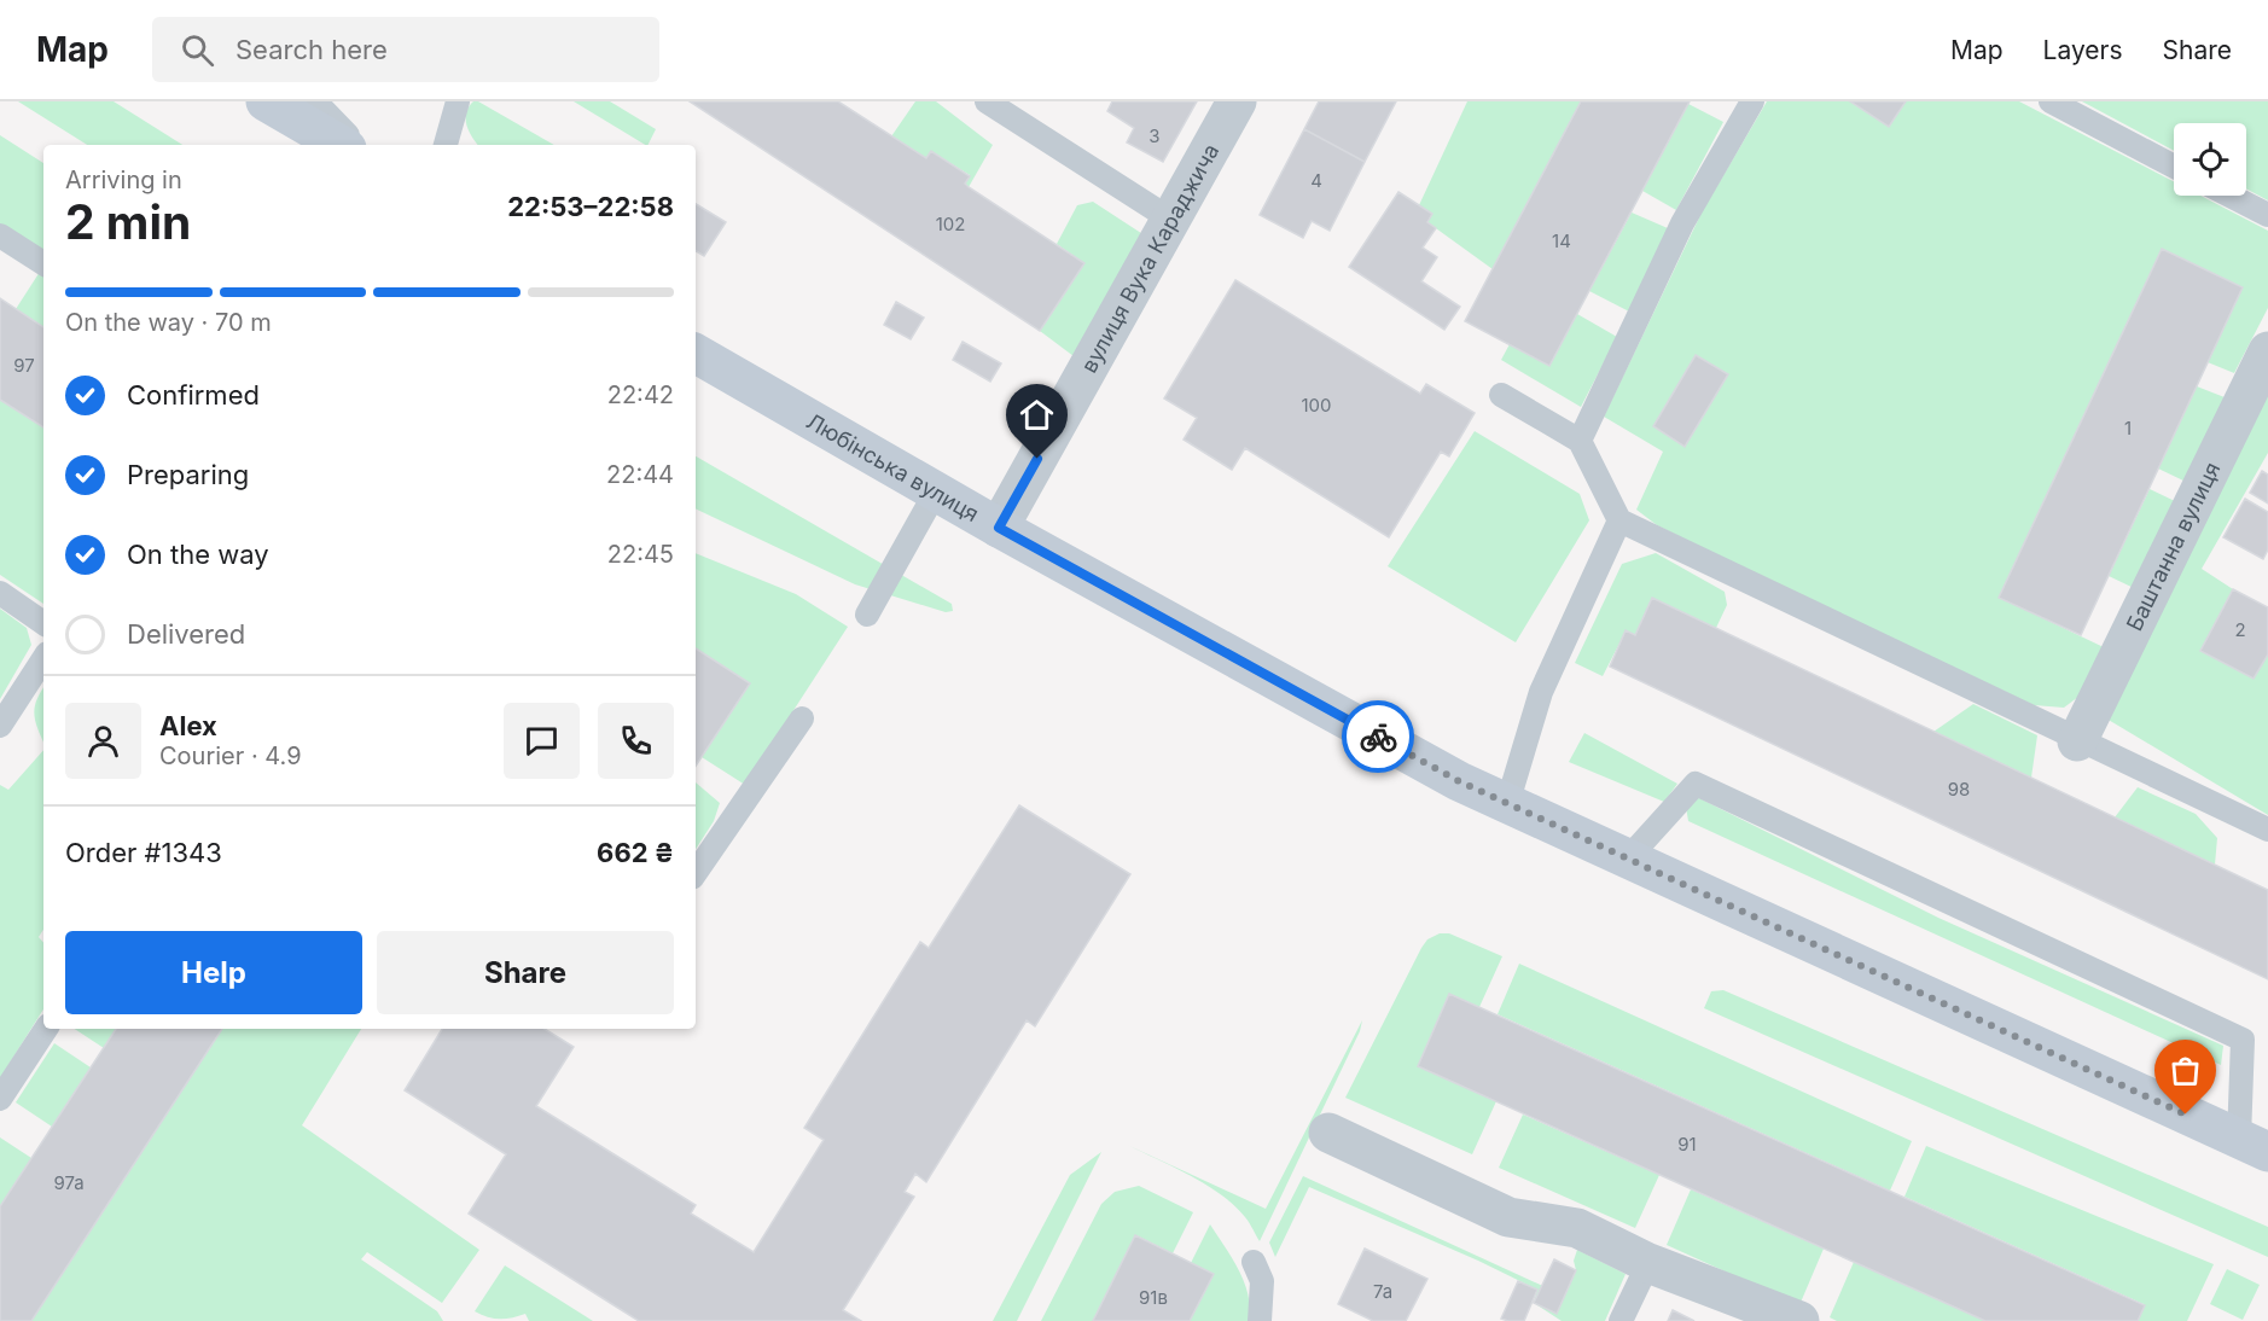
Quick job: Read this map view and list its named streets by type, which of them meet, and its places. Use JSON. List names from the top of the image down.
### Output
{
  "streets": {
    "main road": ["Любінська вулиця"],
    "street": ["вулиця Вука Караджича", "Баштанна вулиця"]
  },
  "crossings": [
    ["вулиця Вука Караджича", "Любінська вулиця"]
  ],
  "house_numbers": [
    "3",
    "4",
    "102",
    "14",
    "97",
    "100",
    "1",
    "2",
    "98",
    "91",
    "97а",
    "7а",
    "91в"
  ],
  "page": {
    "header": "Map",
    "search": "Search here",
    "nav": ["Map", "Layers", "Share"],
    "heading": ["2 min", "Arriving in", "22:53–22:58"],
    "panel": [
      "Alex",
      "Courier · 4.9",
      "Order #1343",
      "662 ₴"
    ],
    "bar": "On the way · 70 m",
    "list": [
      ["Confirmed", "22:42"],
      ["Preparing", "22:44"],
      ["On the way", "22:45"],
      "Delivered"
    ],
    "buttons": ["Help", "Share"]
  }
}
